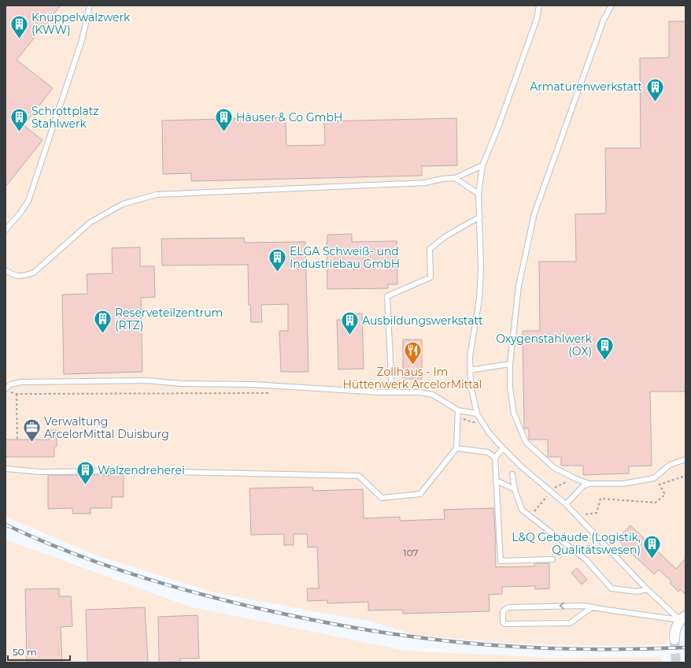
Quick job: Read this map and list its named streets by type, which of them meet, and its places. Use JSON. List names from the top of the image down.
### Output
{
  "places": {
    "building": [
      "Knüppelwalzwerk (KWW)",
      "Armaturenwerkstatt",
      "Schrottplatz Stahlwerk",
      "Häuser & Co GmbH",
      "ELGA Schweiß- und Industriebau GmbH",
      "Reserveteilzentrum (RTZ)",
      "Ausbildungswerkstatt",
      "Oxygenstahlwerk (OX)",
      "Walzendreherei",
      "L&Q Gebäude (Logistik, Qualitätswesen)"
    ],
    "restaurant": ["Zollhaus - Im Hüttenwerk ArcelorMittal"],
    "office": ["Verwaltung ArcelorMittal Duisburg"]
  },
  "house_numbers": ["107"],
  "scale_bar": "50 m"
}
